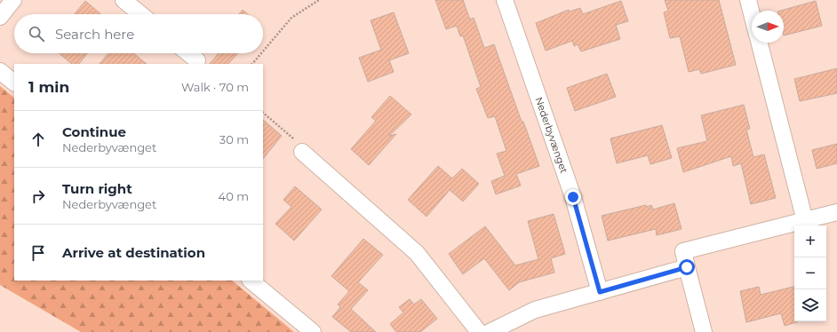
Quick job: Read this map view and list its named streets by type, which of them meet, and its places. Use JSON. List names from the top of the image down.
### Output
{
  "streets": {
    "street": ["Nederbyvænget"]
  },
  "north": "right",
  "page": {
    "search": "Search here",
    "heading": ["1 min", "Walk · 70 m"],
    "list": [
      ["Continue", "Nederbyvænget", "30 m"],
      ["Turn right", "Nederbyvænget", "40 m"],
      "Arrive at destination"
    ],
    "map_buttons": ["+", "−"]
  }
}
